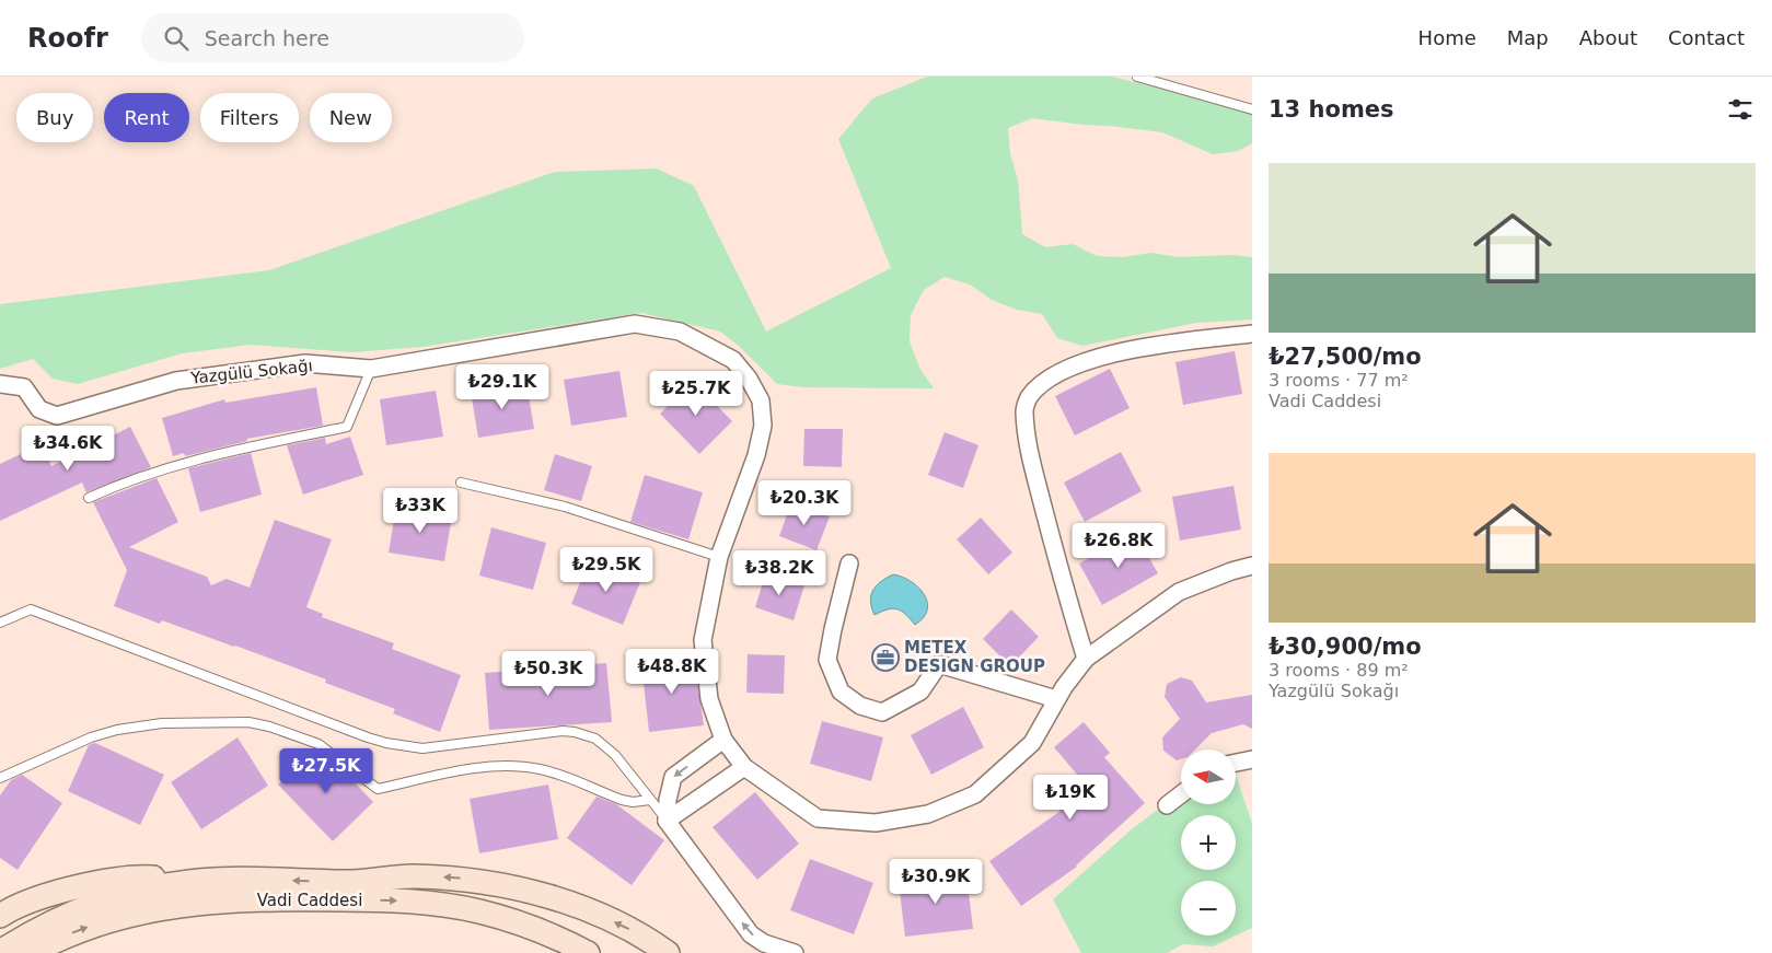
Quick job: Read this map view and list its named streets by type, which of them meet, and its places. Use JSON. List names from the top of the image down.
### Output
{
  "streets": {
    "main road": ["Vadi Caddesi"],
    "street": ["Yazgülü Sokağı"]
  },
  "places": {
    "office": ["METEX DESIGN GROUP"]
  },
  "north": "left",
  "page": {
    "header": "Roofr",
    "search": "Search here",
    "nav": [
      "Home",
      "Map",
      "About",
      "Contact"
    ],
    "heading": "13 homes",
    "chip": [
      "Buy",
      "Rent",
      "Filters",
      "New"
    ],
    "list": [
      {
        "name": "₺27,500/mo",
        "note": "3 rooms · 77 m² · Vadi Caddesi"
      },
      {
        "name": "₺30,900/mo",
        "note": "3 rooms · 89 m² · Yazgülü Sokağı"
      }
    ],
    "price": [
      "₺29.1K",
      "₺25.7K",
      "₺34.6K",
      "₺20.3K",
      "₺33K",
      "₺26.8K",
      "₺29.5K",
      "₺38.2K",
      "₺48.8K",
      "₺50.3K",
      "₺27.5K",
      "₺19K",
      "₺30.9K"
    ],
    "map_buttons": ["+", "−"]
  }
}
